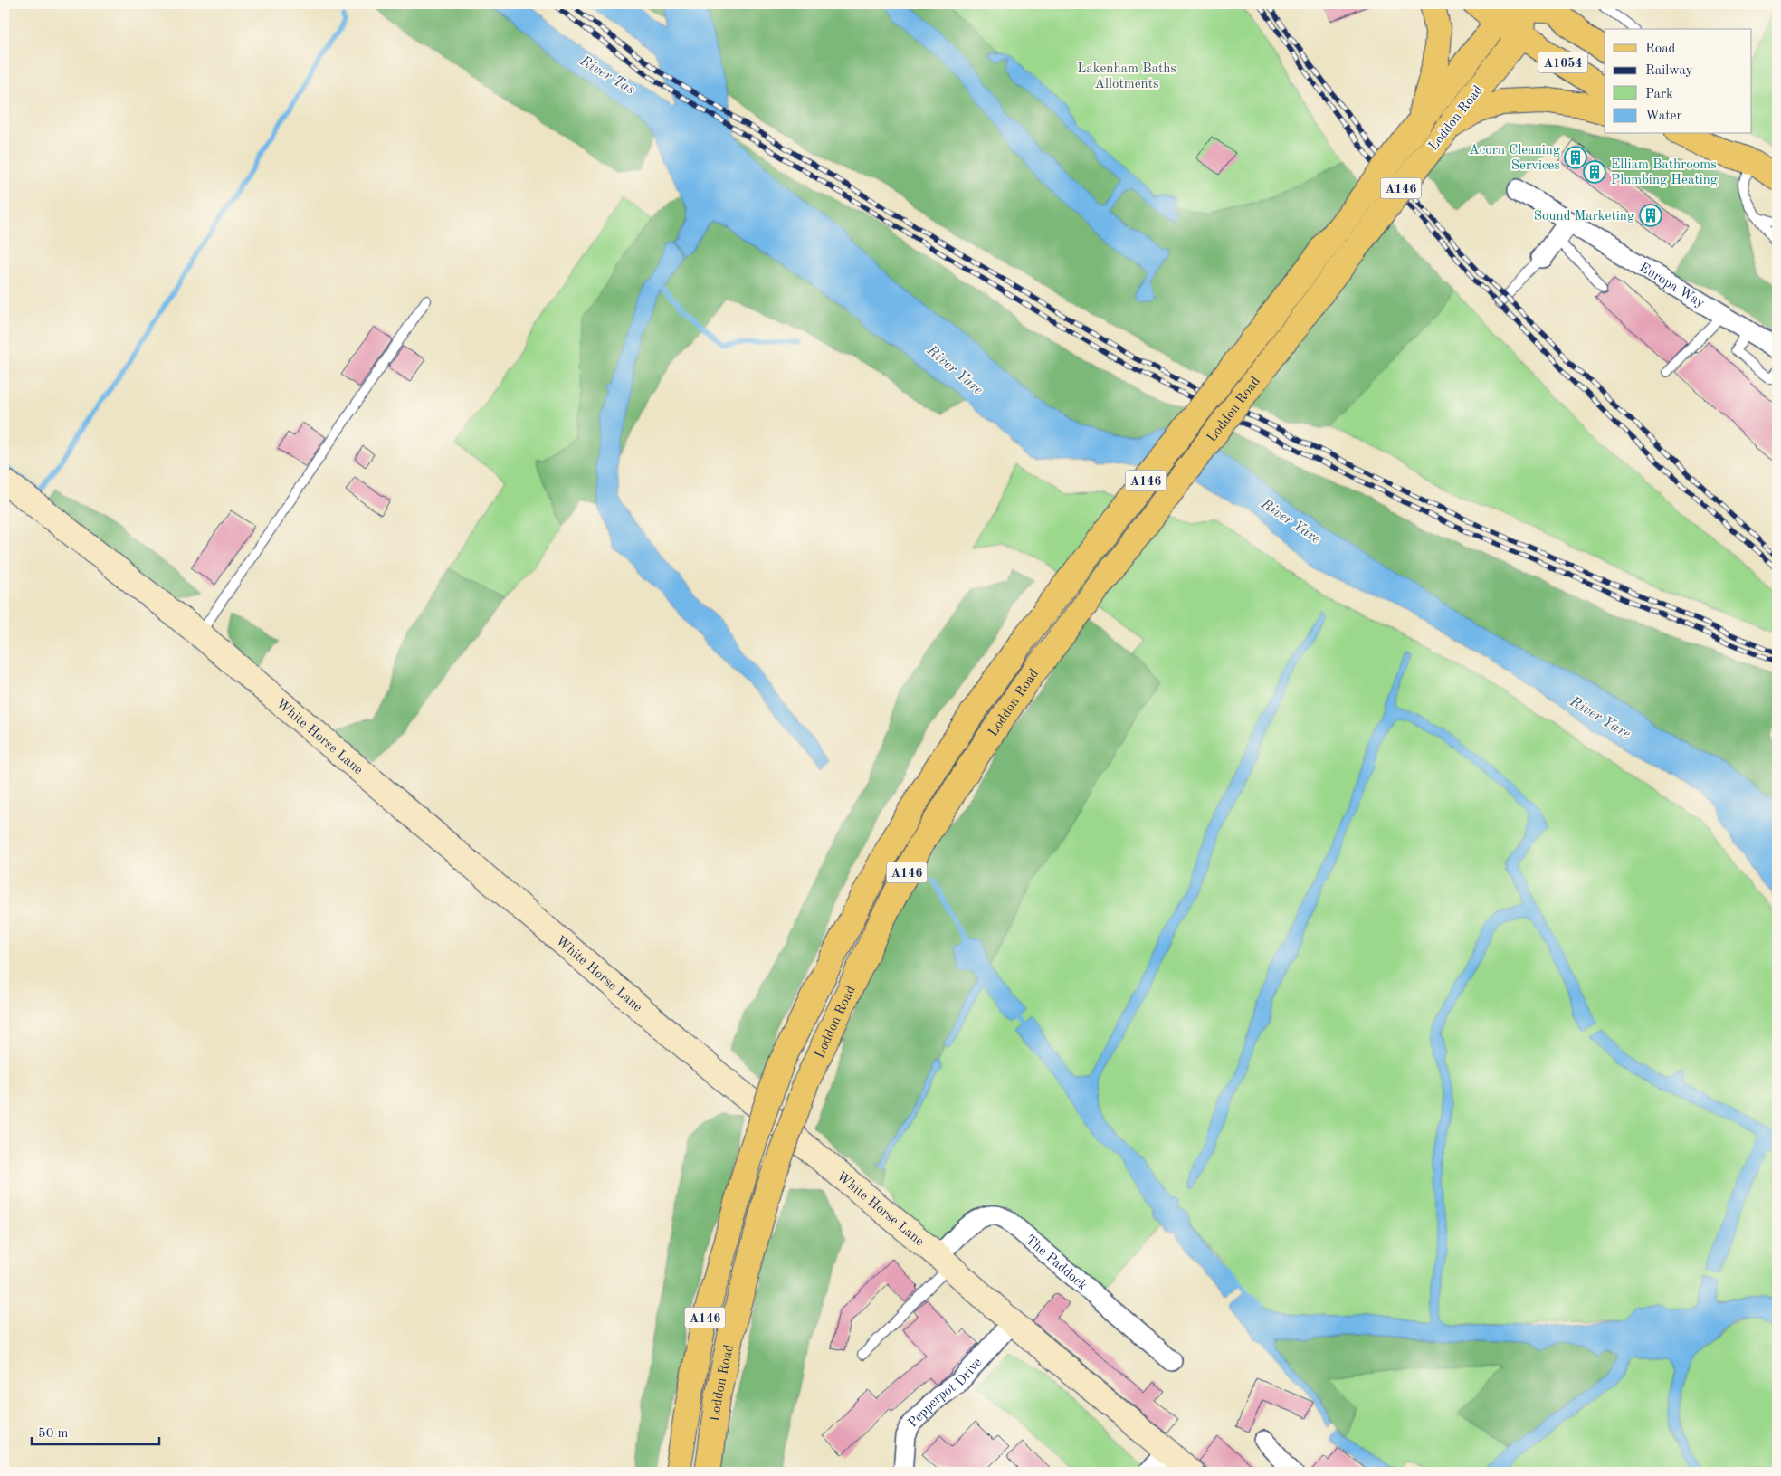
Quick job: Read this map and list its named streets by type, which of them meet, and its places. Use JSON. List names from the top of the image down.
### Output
{
  "streets": {
    "main road": ["A1054", "Loddon Road", "A146"],
    "street": [
      "Europa Way",
      "White Horse Lane",
      "The Paddock",
      "Pepperpot Drive"
    ]
  },
  "crossings": [
    ["A1054", "Loddon Road"],
    ["Loddon Road", "A146"],
    ["White Horse Lane", "The Paddock"],
    ["White Horse Lane", "Pepperpot Drive"]
  ],
  "water": ["River Tas", "River Yare"],
  "parks": ["Lakenham Baths Allotments"],
  "places": {
    "building": ["Acorn Cleaning Services", "Elliam Bathrooms Plumbing Heating", "Sound Marketing"]
  },
  "legend": [
    "Road",
    "Railway",
    "Park",
    "Water"
  ],
  "scale_bar": "50 m"
}
